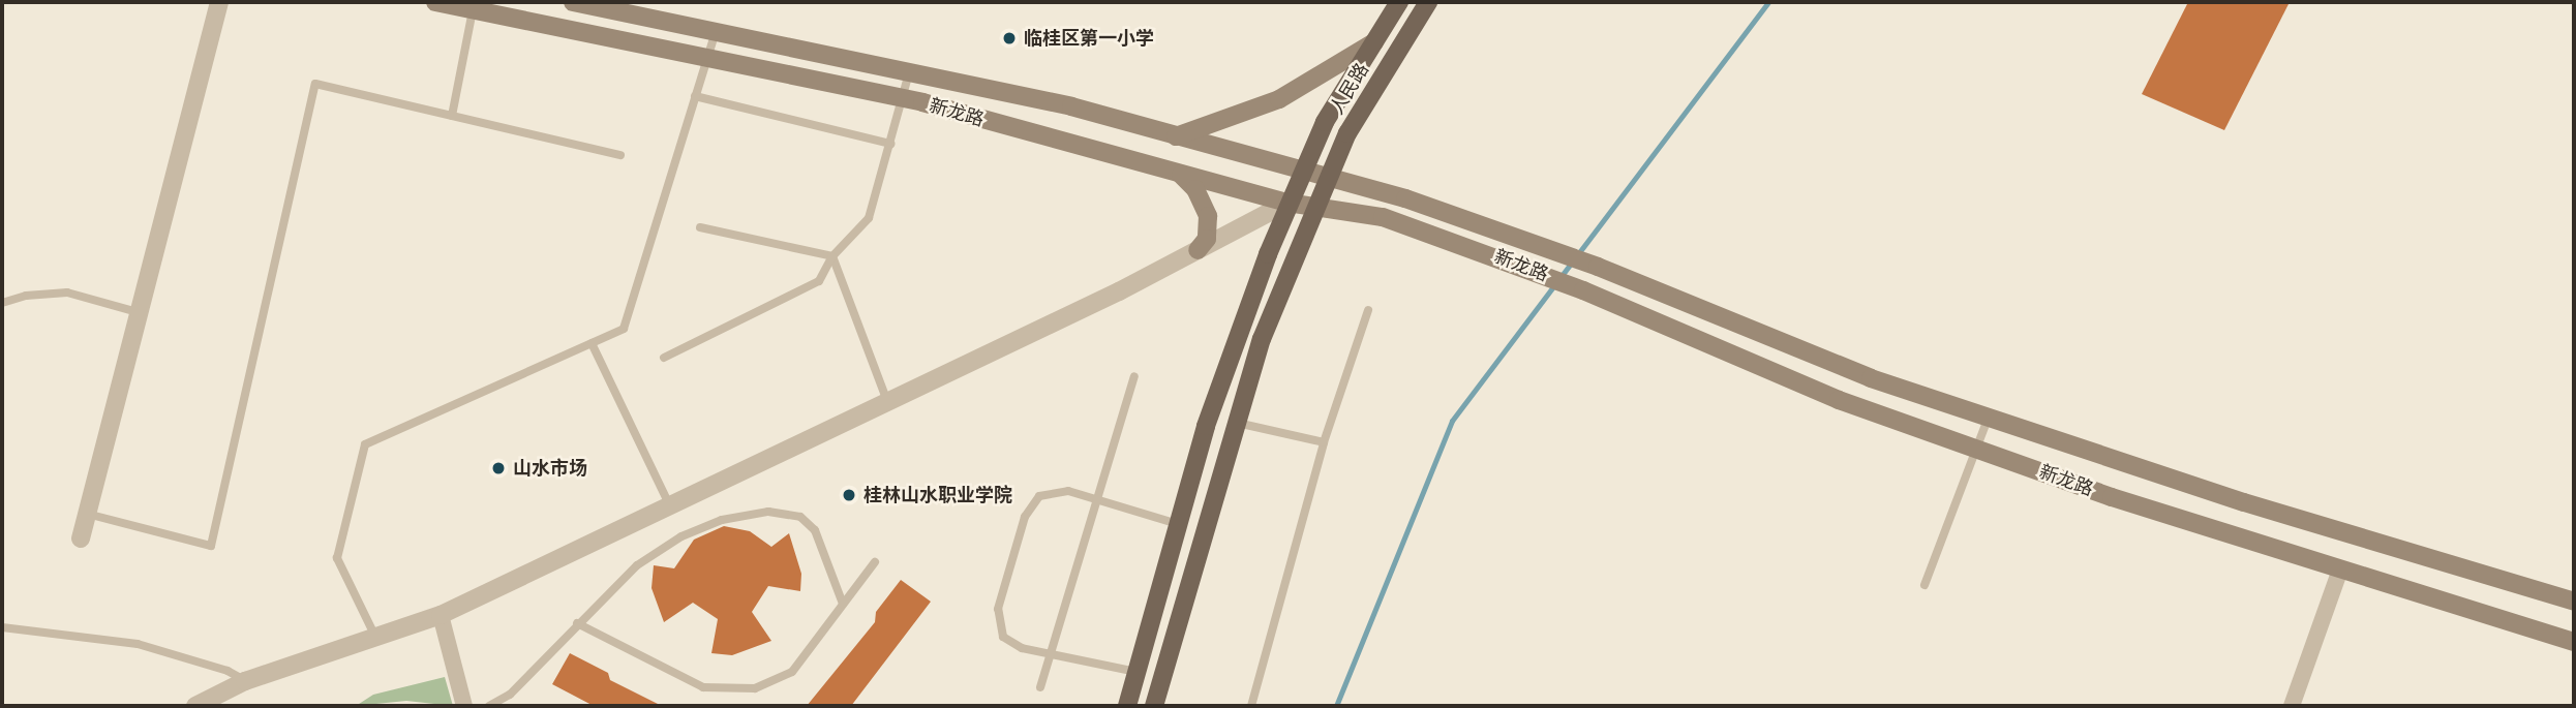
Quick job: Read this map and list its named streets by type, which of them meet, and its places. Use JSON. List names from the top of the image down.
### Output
{
  "streets": {
    "main road": ["人民路", "新龙路"]
  },
  "crossings": [
    ["人民路", "新龙路"]
  ],
  "places": ["临桂区第一小学", "山水市场", "桂林山水职业学院"]
}
